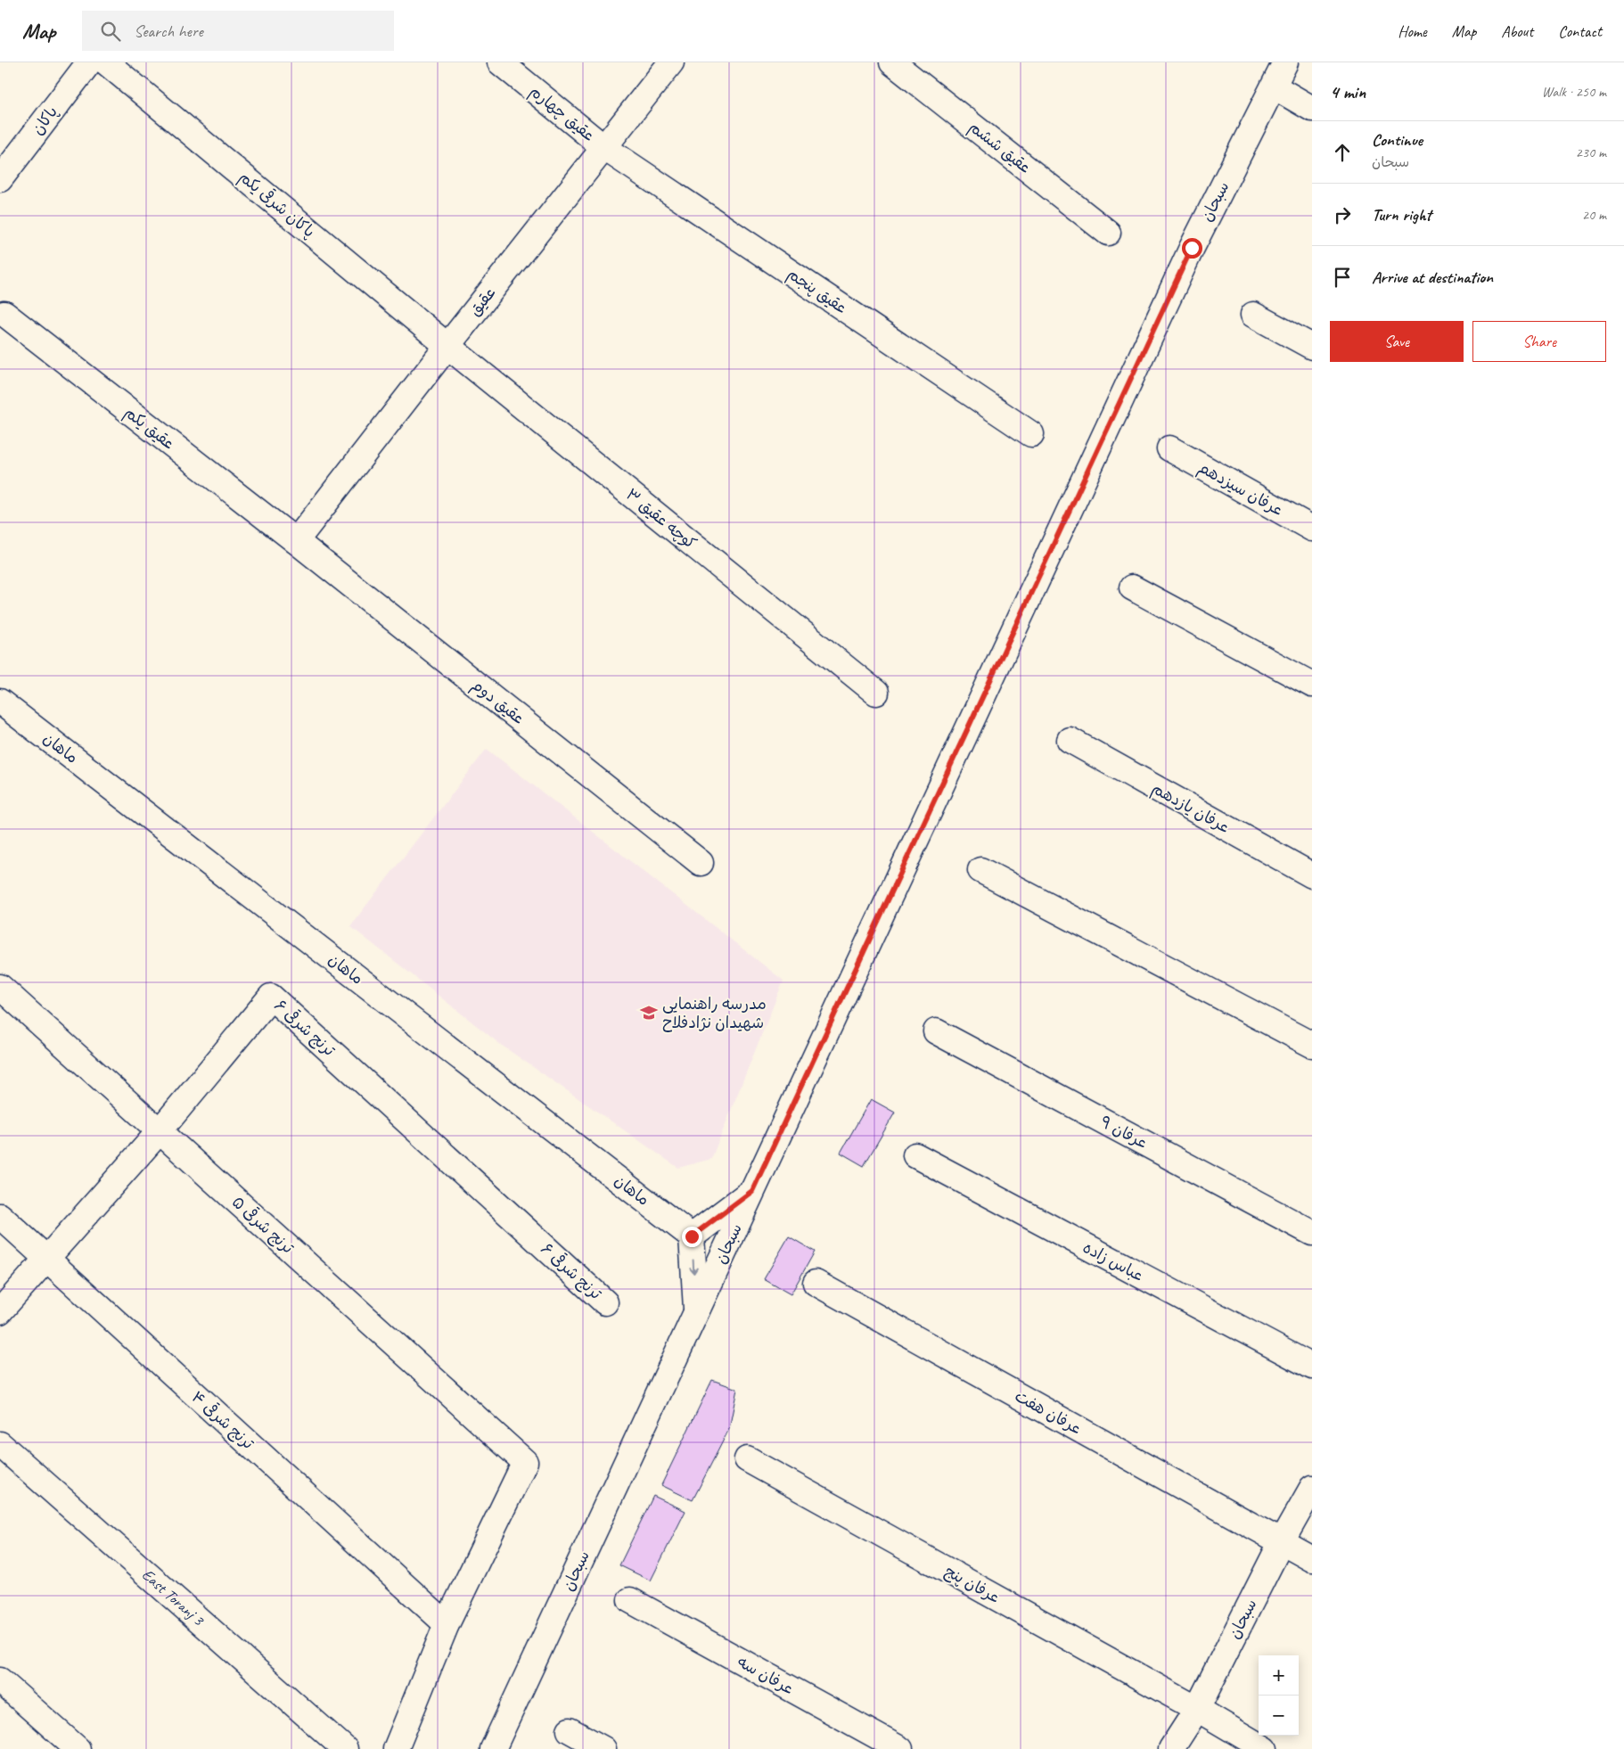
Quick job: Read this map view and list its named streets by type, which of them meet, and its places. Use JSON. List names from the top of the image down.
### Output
{
  "streets": {
    "street": [
      "عقیق چهارم",
      "پاکان",
      "عقیق ششم",
      "سبحان",
      "پاکان شرقی یکم",
      "عقیق پنجم",
      "عقیق",
      "عقیق یکم",
      "عرفان سیزدهم",
      "کوچه عقیق ۳",
      "عقیق دوم",
      "ماهان",
      "عرفان یازدهم",
      "ترنج شرقی ۶",
      "عرفان ۹",
      "ترنج شرقی ۵",
      "عباس زاده",
      "عرفان هفت",
      "ترنج شرقی ۴",
      "عرفان پنج",
      "East Toranj 3",
      "عرفان سه"
    ]
  },
  "crossings": [
    ["عقیق چهارم", "عقیق پنجم"],
    ["عقیق چهارم", "عقیق"],
    ["سبحان", "عرفان هفت"],
    ["سبحان", "عرفان پنج"],
    ["پاکان شرقی یکم", "عقیق"],
    ["پاکان شرقی یکم", "کوچه عقیق ۳"],
    ["عقیق پنجم", "عقیق"],
    ["عقیق", "عقیق یکم"],
    ["عقیق", "کوچه عقیق ۳"],
    ["عقیق", "عقیق دوم"],
    ["عقیق یکم", "عقیق دوم"],
    ["ترنج شرقی ۶", "ترنج شرقی ۵"],
    ["ترنج شرقی ۶", "ترنج شرقی ۴"],
    ["ترنج شرقی ۵", "ترنج شرقی ۴"]
  ],
  "places": {
    "school or university": ["مدرسه راهنمایی شهیدان نژادفلاح"]
  },
  "page": {
    "header": "Map",
    "search": "Search here",
    "nav": [
      "Home",
      "Map",
      "About",
      "Contact"
    ],
    "heading": ["4 min", "Walk · 250 m"],
    "list": [
      ["Continue", "سبحان", "230 m"],
      ["Turn right", "20 m"],
      "Arrive at destination"
    ],
    "buttons": ["Save", "Share"],
    "map_buttons": ["+", "−"]
  }
}
